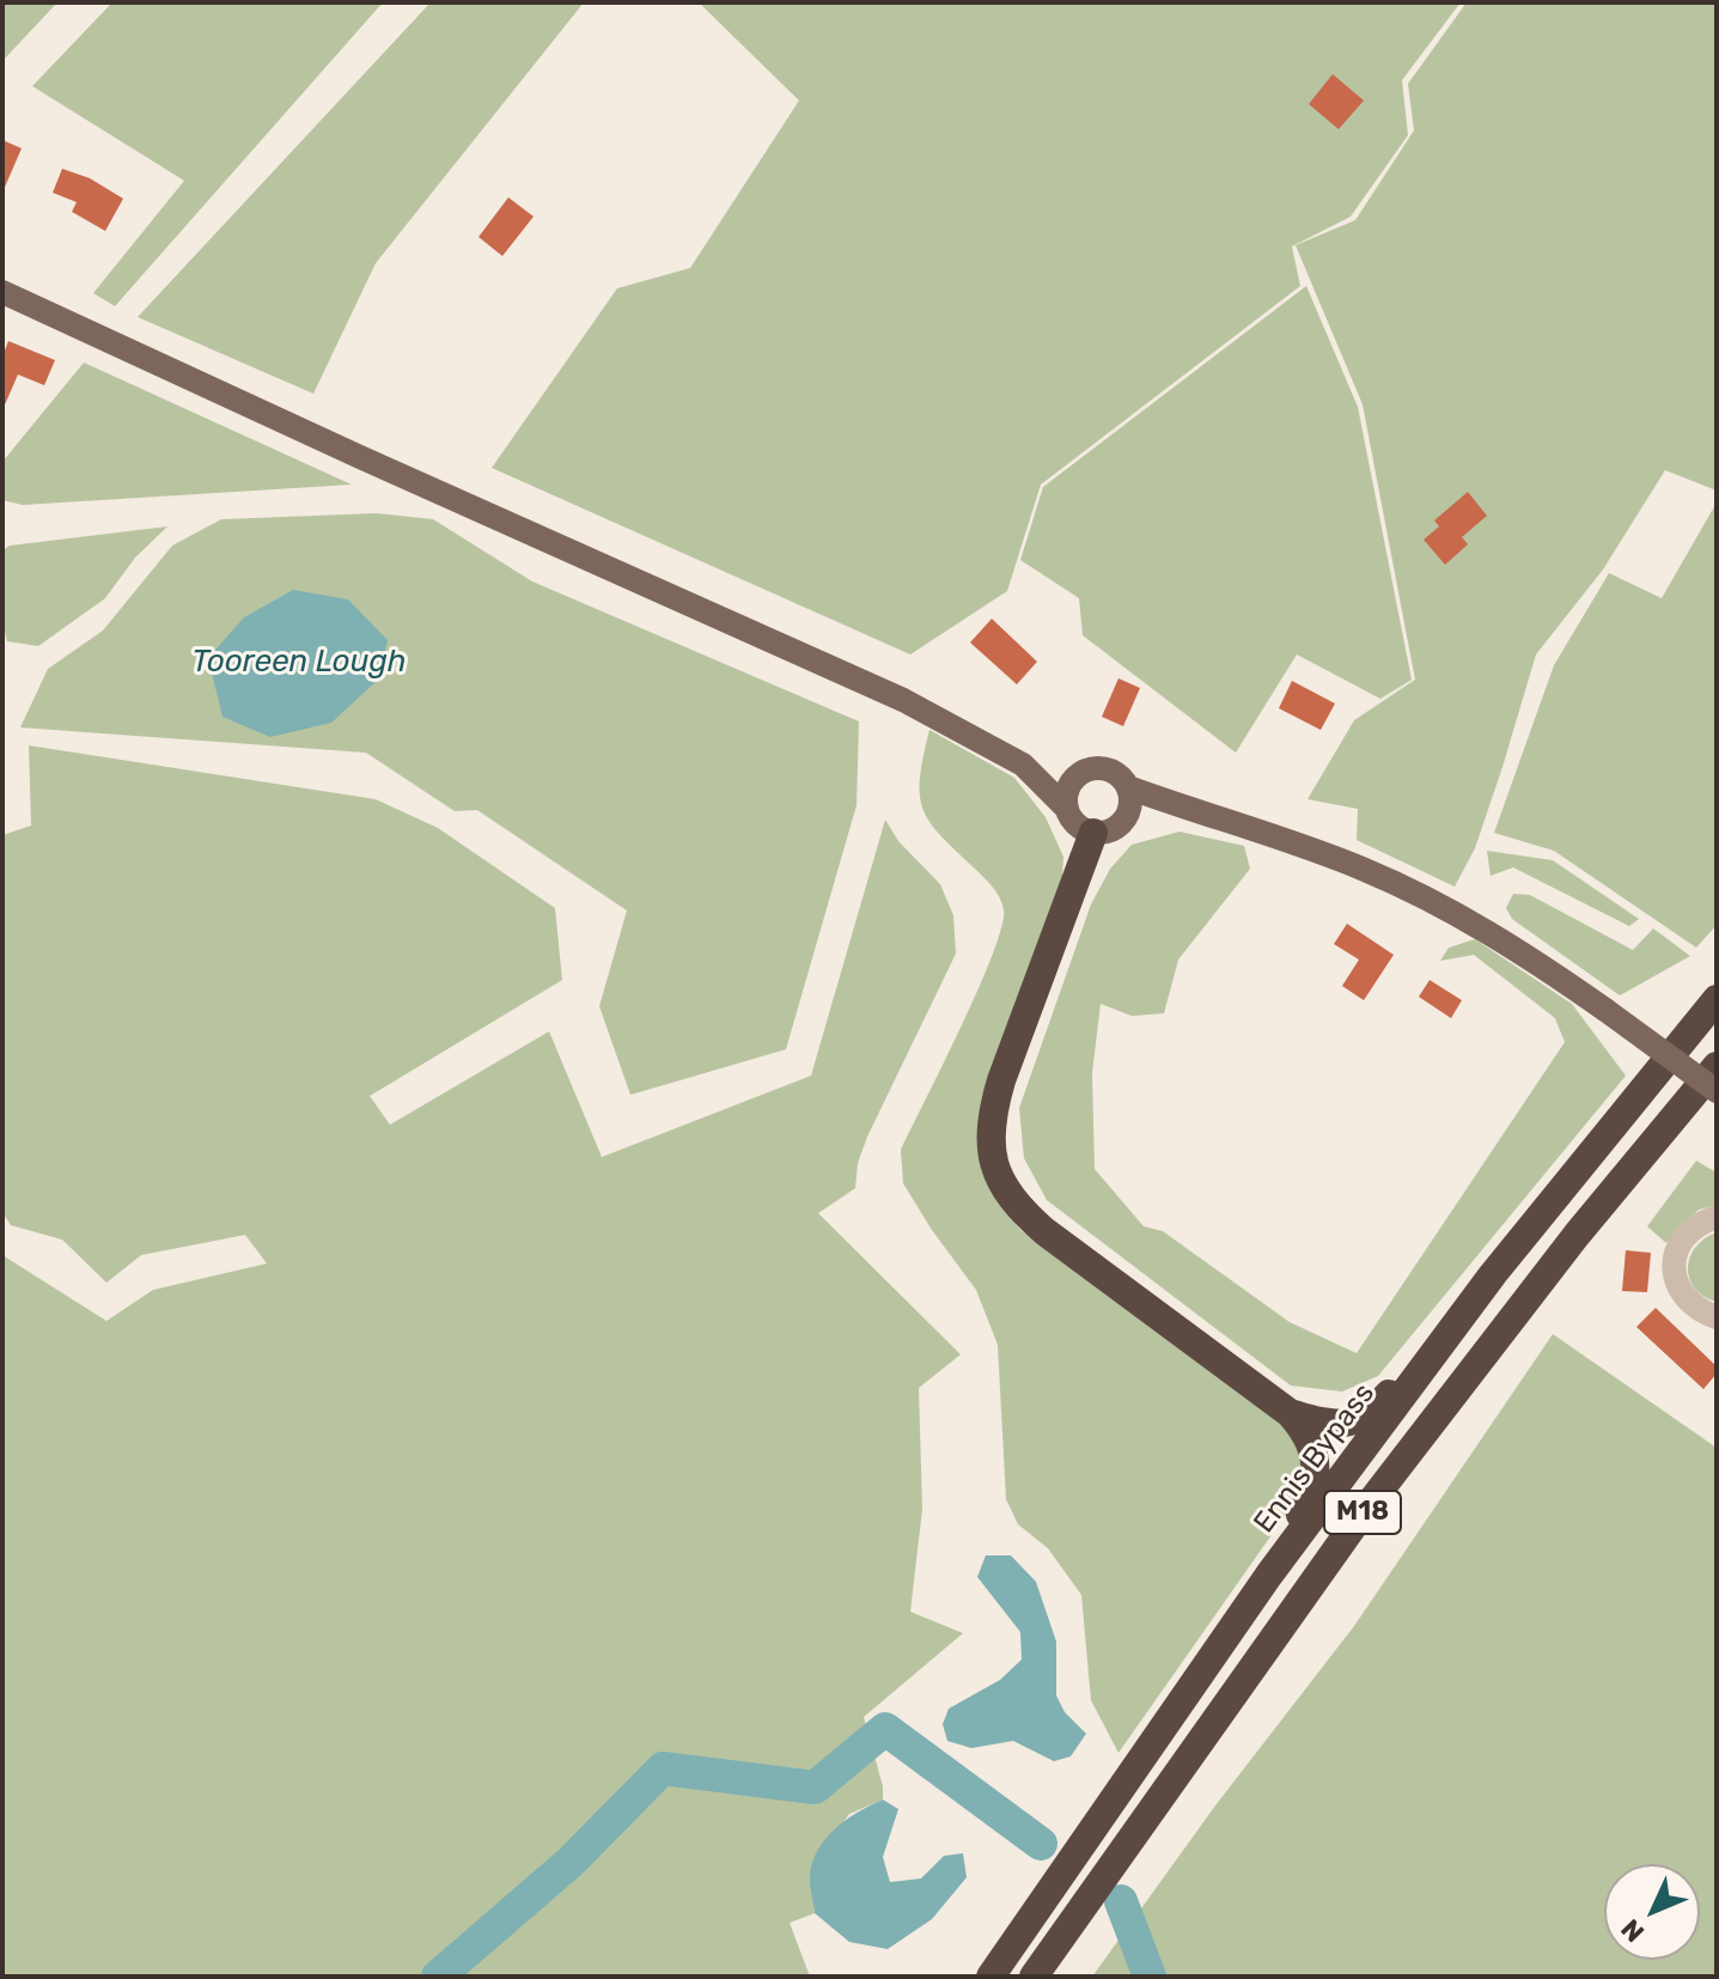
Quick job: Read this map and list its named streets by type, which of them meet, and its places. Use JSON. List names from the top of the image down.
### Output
{
  "streets": {
    "highway": ["Ennis Bypass", "M18"]
  },
  "water": ["Tooreen Lough"],
  "north": "bottom left"
}
